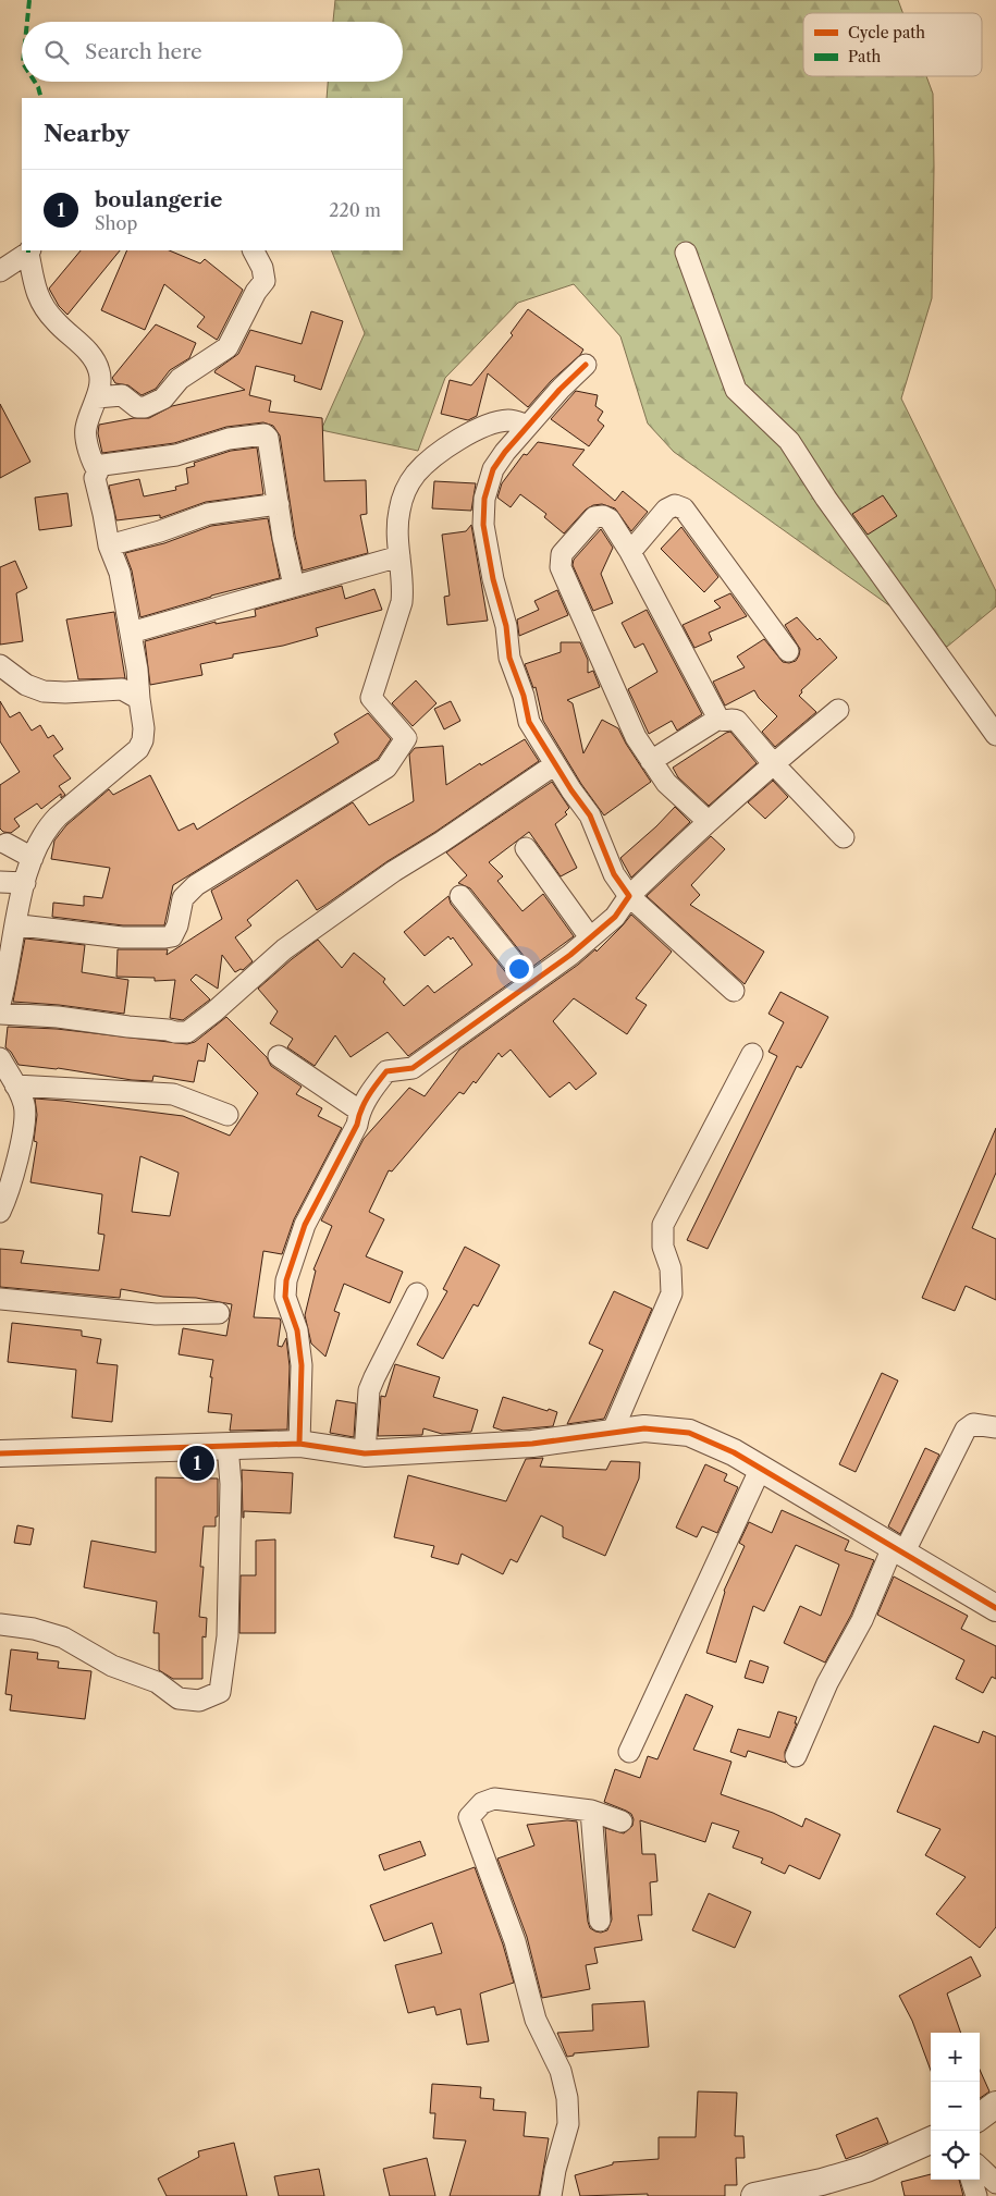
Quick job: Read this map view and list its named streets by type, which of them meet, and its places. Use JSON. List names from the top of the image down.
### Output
{
  "legend": ["Cycle path", "Path"],
  "page": {
    "search": "Search here",
    "heading": "Nearby",
    "list": [
      {
        "mark": "1",
        "name": "boulangerie",
        "note": "Shop",
        "value": "220 m"
      }
    ],
    "pins": "1",
    "map_buttons": ["+", "−"]
  }
}
